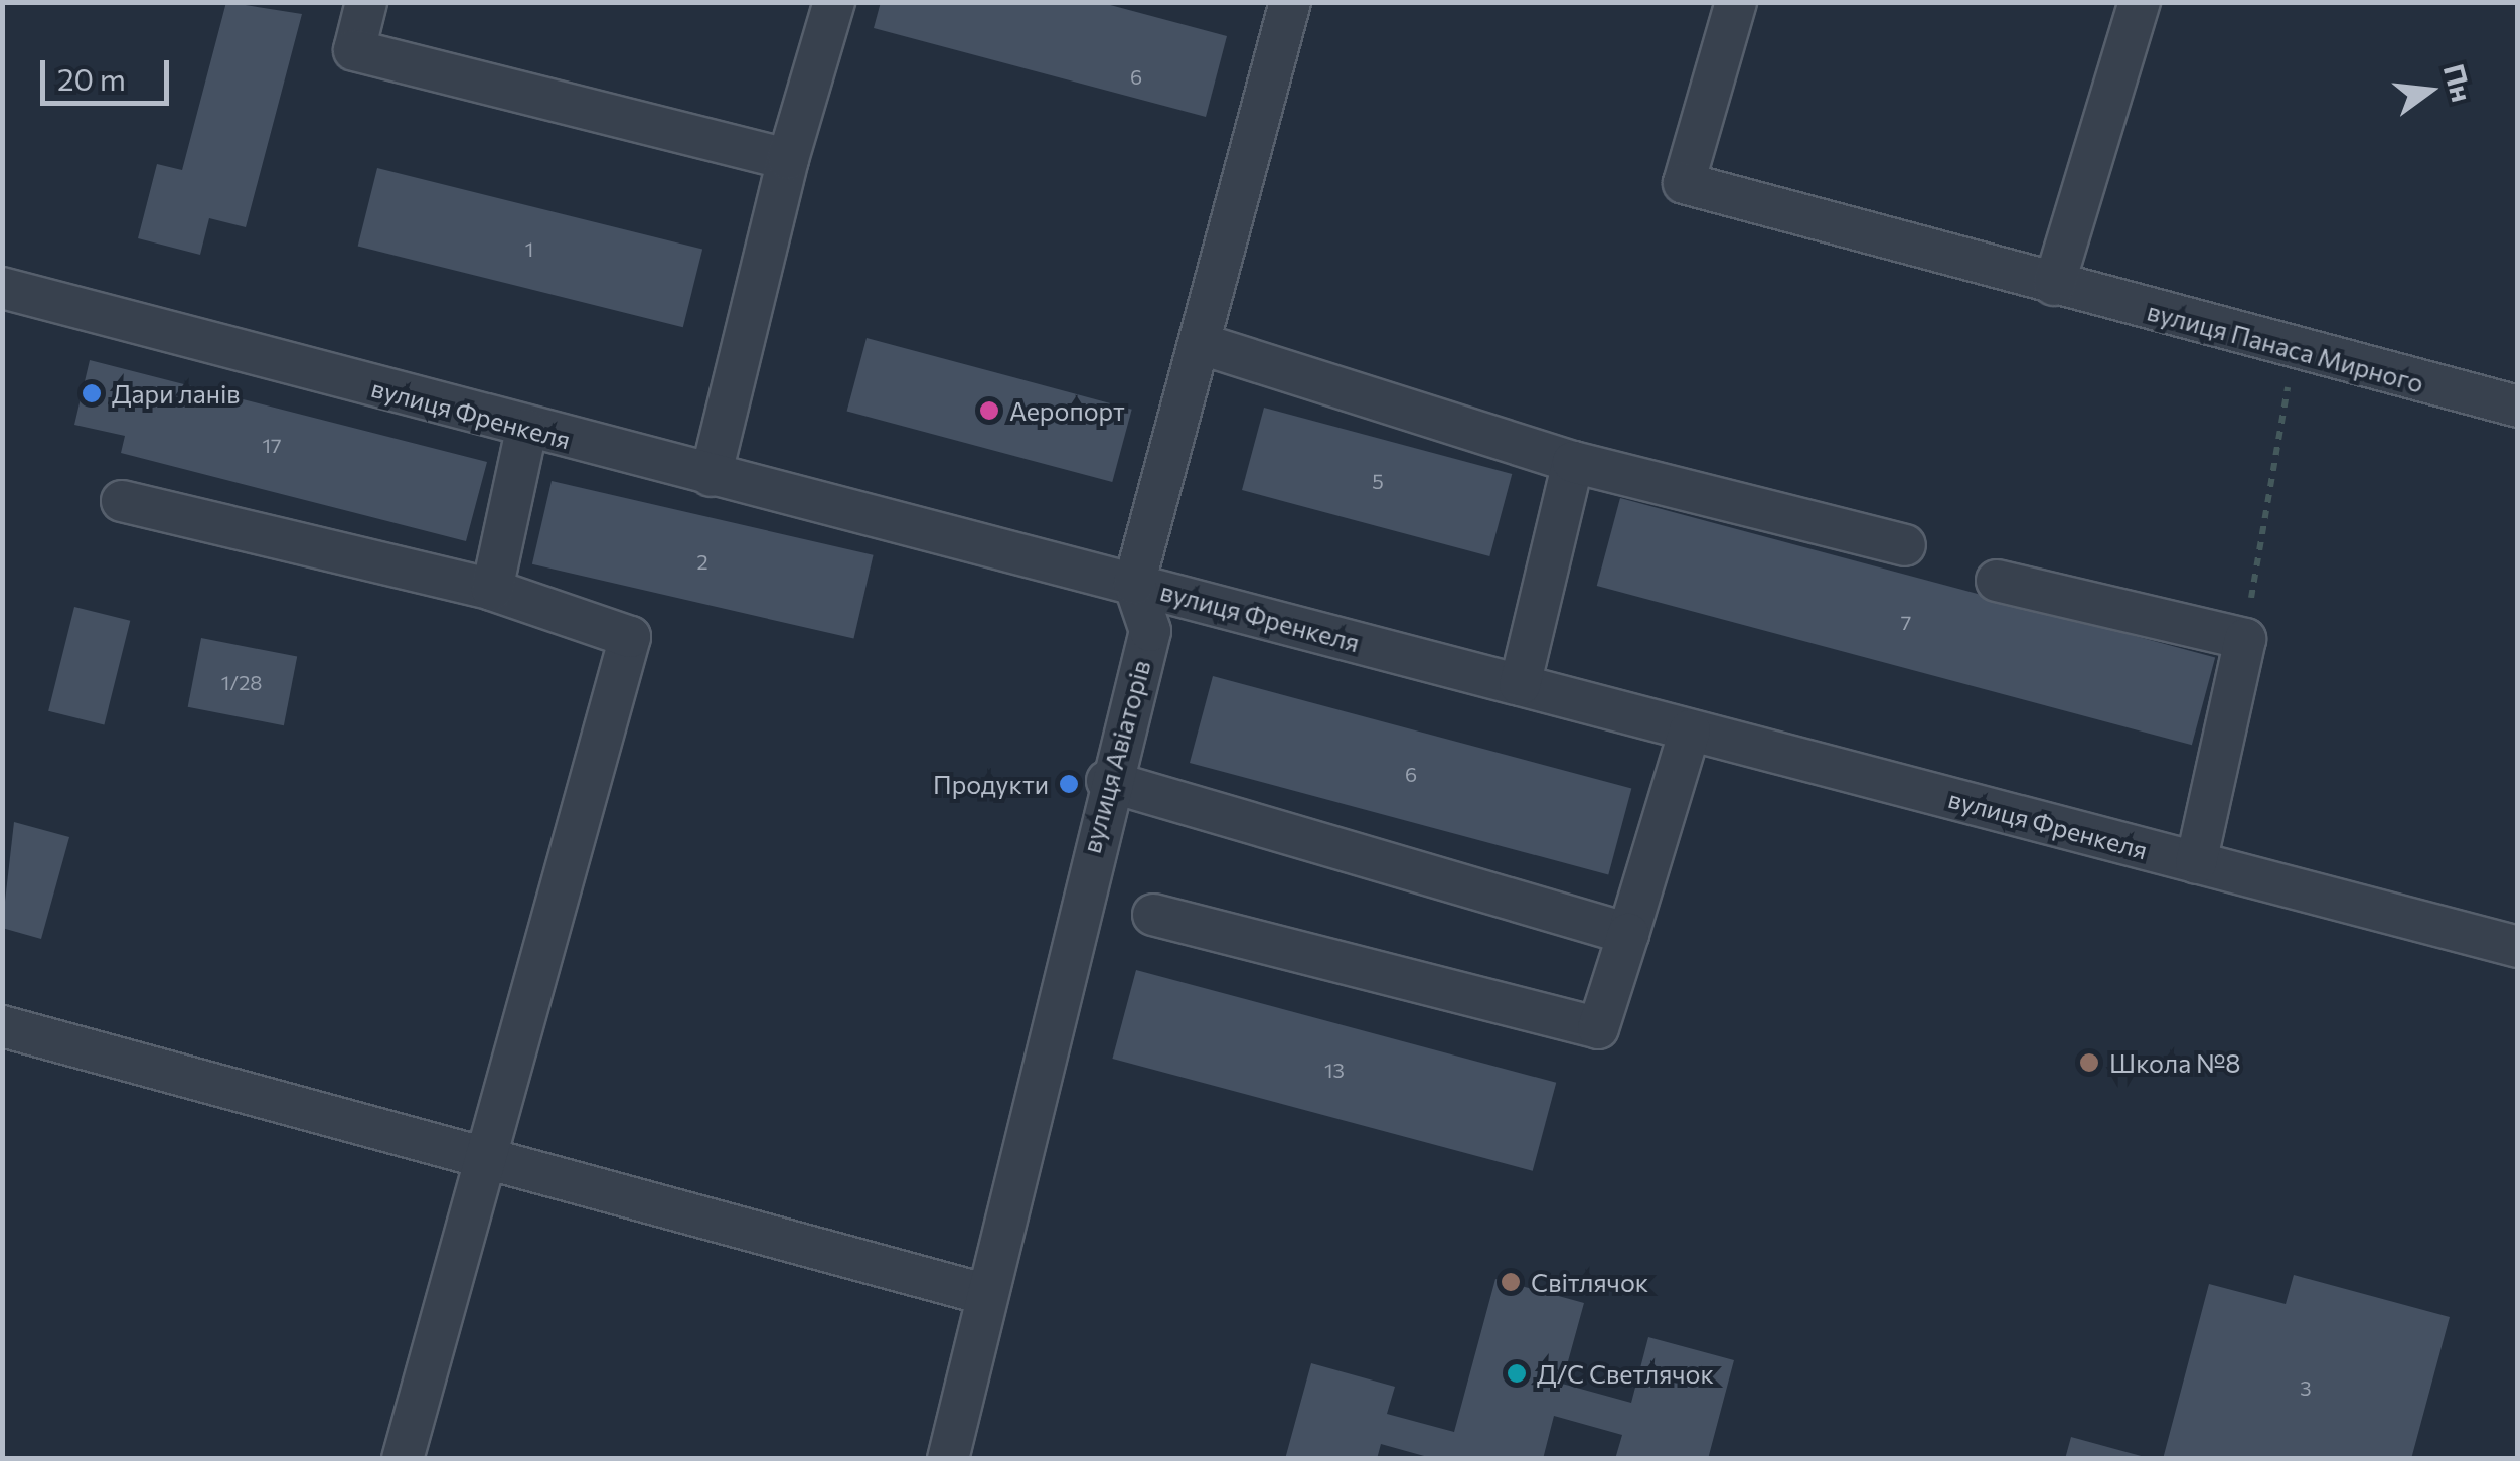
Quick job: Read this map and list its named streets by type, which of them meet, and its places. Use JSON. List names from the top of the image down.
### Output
{
  "streets": {
    "street": ["вулиця Панаса Мирного", "вулиця Френкеля", "вулиця Авіаторів"]
  },
  "crossings": [
    ["вулиця Френкеля", "вулиця Авіаторів"]
  ],
  "places": [
    "Дари ланів",
    "Аеропорт",
    "Продукти",
    "Школа №8",
    "Світлячок",
    "Д/С Светлячок"
  ],
  "house_numbers": [
    "6",
    "1",
    "17",
    "5",
    "2",
    "7",
    "1/28",
    "6",
    "13",
    "3"
  ],
  "scale_bar": "20 m",
  "north": "right"
}
